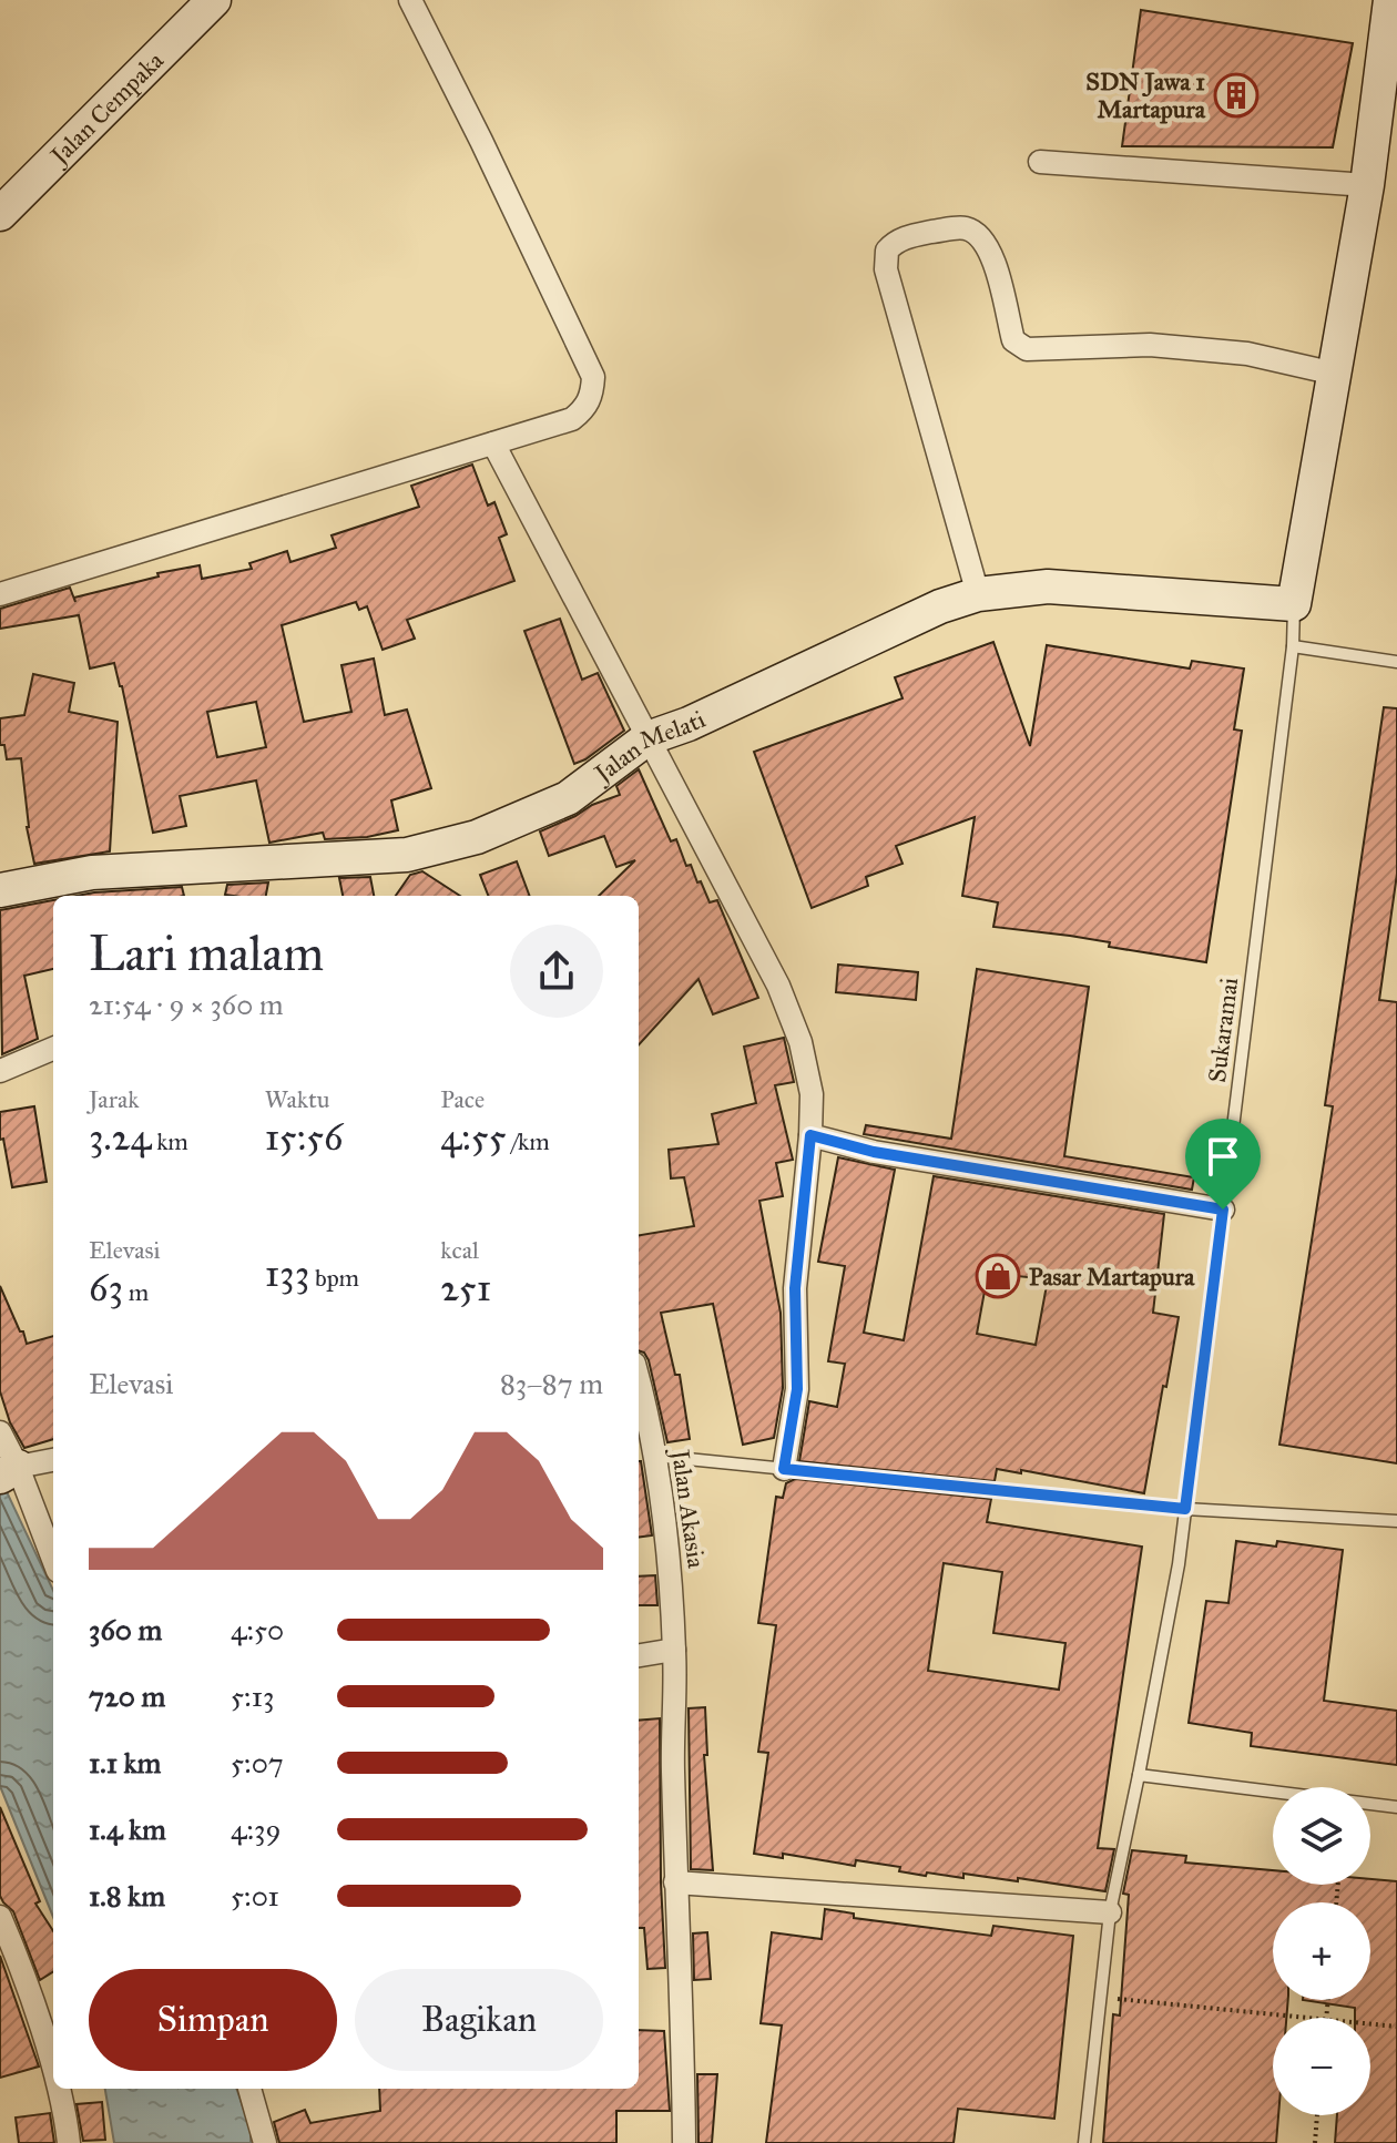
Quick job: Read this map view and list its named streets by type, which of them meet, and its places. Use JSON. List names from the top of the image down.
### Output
{
  "streets": {
    "main road": ["Jalan Cempaka", "Jalan Melati"],
    "street": ["Jalan Akasia"],
    "lane": ["Sukaramai"]
  },
  "crossings": [
    ["Jalan Melati", "Sukaramai"]
  ],
  "places": {
    "building": ["SDN Jawa 1 Martapura"],
    "shop": ["Pasar Martapura"]
  },
  "page": {
    "heading": ["Lari malam", "21:54 · 9 × 360 m"],
    "stats": [
      ["Jarak", "3.24 km"],
      ["Waktu", "15:56"],
      ["Pace", "4:55 /km"],
      ["Elevasi", "63 m"],
      ["133 bpm"],
      ["kcal", "251"]
    ],
    "chart": ["Elevasi", "83–87 m"],
    "list": [
      {
        "name": "360 m",
        "note": "4:50"
      },
      {
        "name": "720 m",
        "note": "5:13"
      },
      {
        "name": "1.1 km",
        "note": "5:07"
      },
      {
        "name": "1.4 km",
        "note": "4:39"
      },
      {
        "name": "1.8 km",
        "note": "5:01"
      }
    ],
    "map_buttons": ["+", "−"],
    "buttons": ["Simpan", "Bagikan"]
  }
}
